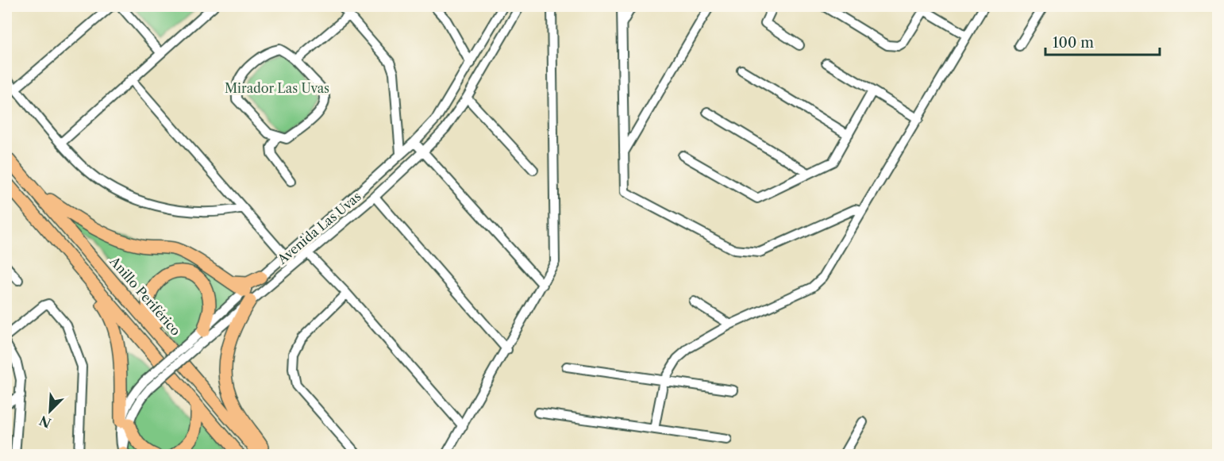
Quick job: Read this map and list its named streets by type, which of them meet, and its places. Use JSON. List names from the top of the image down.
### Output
{
  "streets": {
    "highway": ["Anillo Periférico"],
    "street": ["Avenida Las Uvas"]
  },
  "parks": ["Mirador Las Uvas"],
  "scale_bar": "100 m",
  "north": "bottom left"
}
